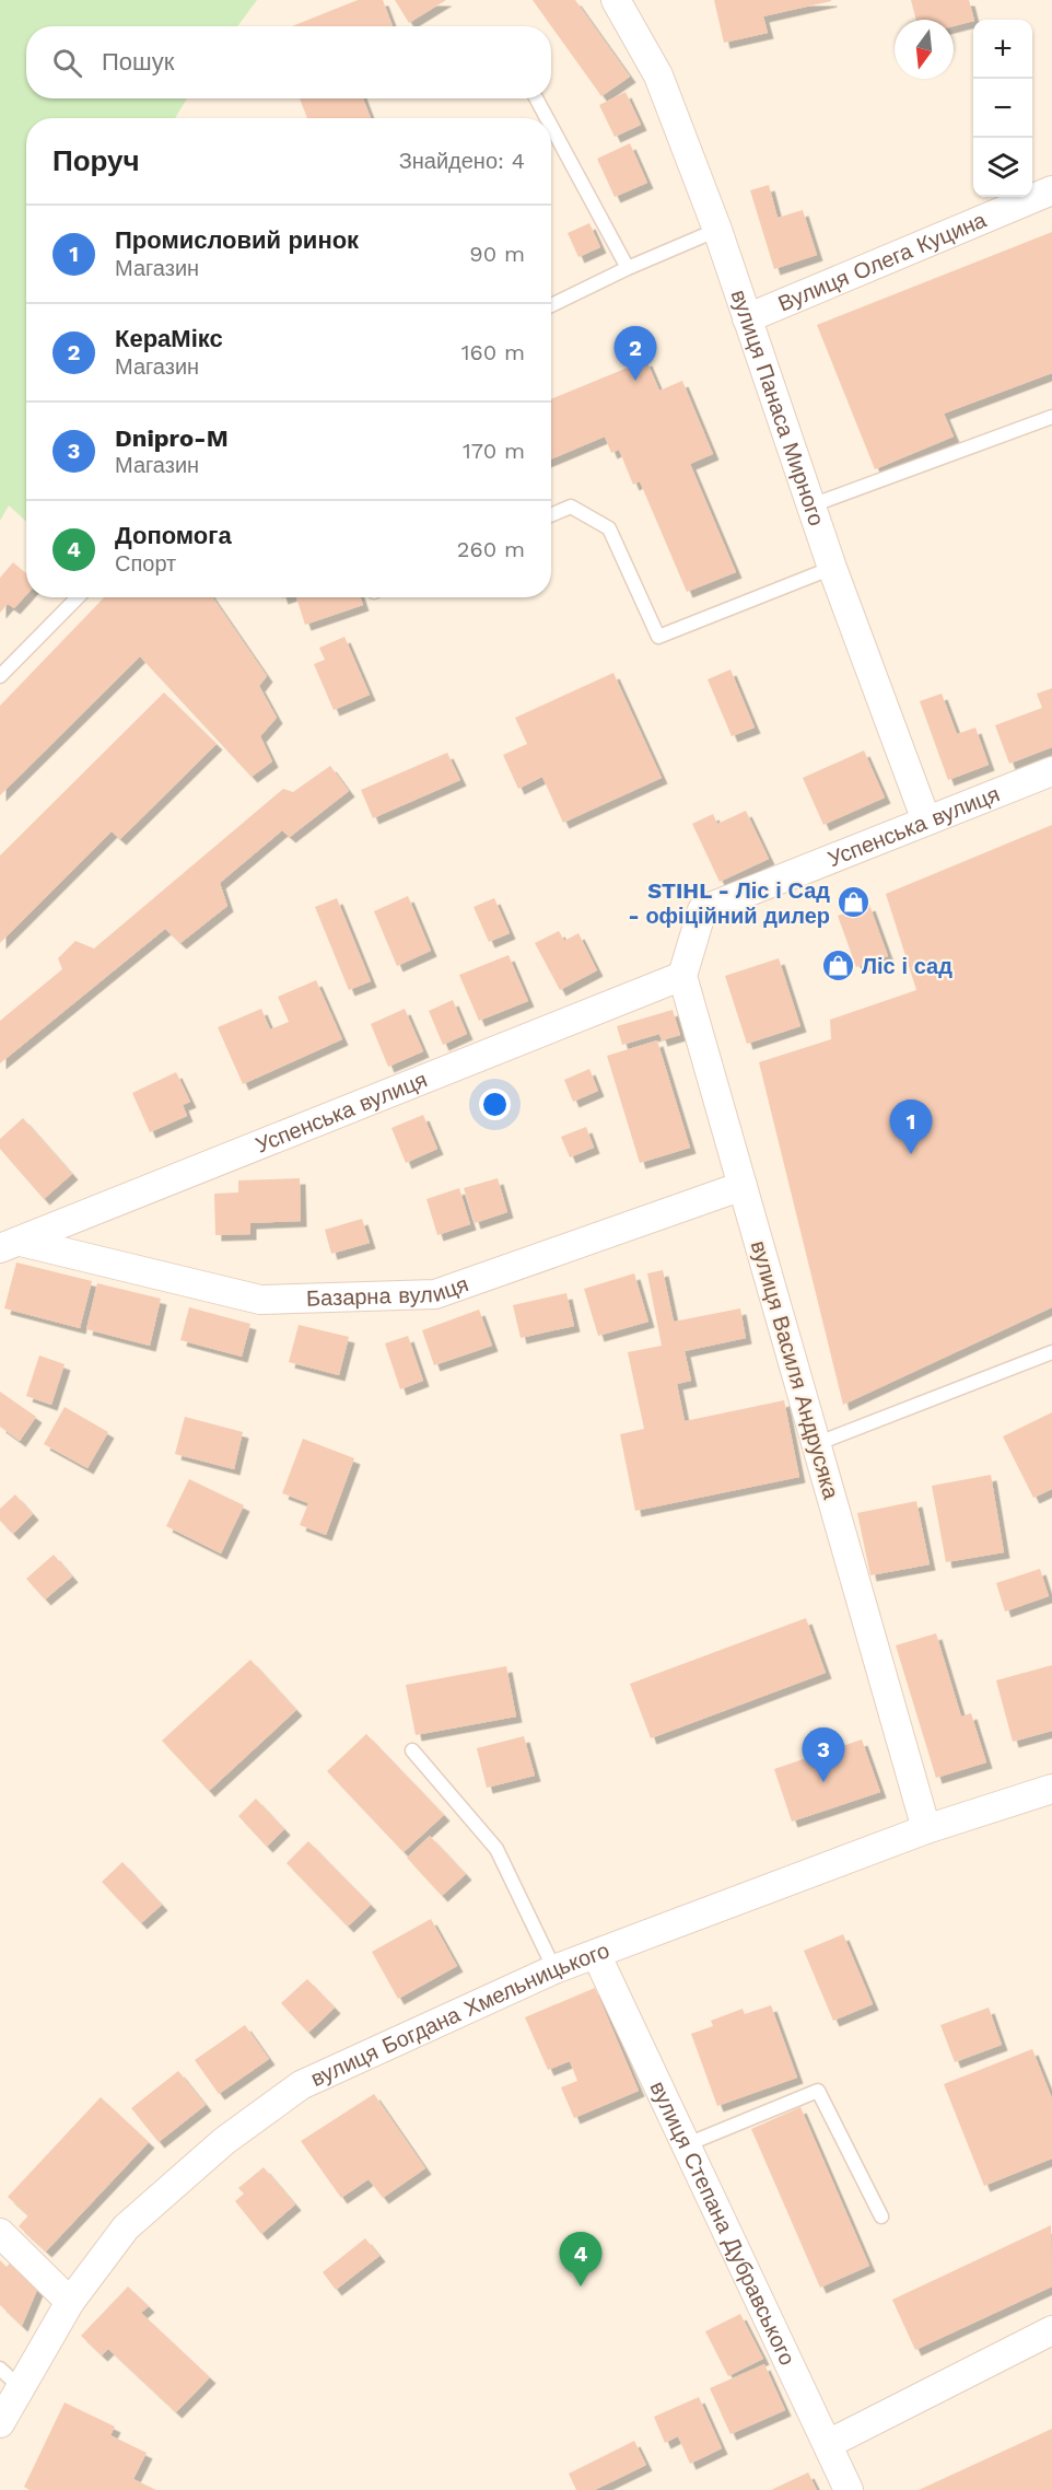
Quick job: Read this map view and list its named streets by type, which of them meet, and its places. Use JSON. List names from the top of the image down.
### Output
{
  "streets": {
    "street": [
      "Вулиця Олега Куцина",
      "вулиця Панаса Мирного",
      "Успенська вулиця",
      "Базарна вулиця",
      "вулиця Василя Андрусяка",
      "вулиця Богдана Хмельницького",
      "вулиця Степана Дубравського"
    ]
  },
  "crossings": [
    ["Вулиця Олега Куцина", "вулиця Панаса Мирного"],
    ["вулиця Панаса Мирного", "Успенська вулиця"],
    ["Успенська вулиця", "Базарна вулиця"],
    ["Успенська вулиця", "вулиця Василя Андрусяка"],
    ["Базарна вулиця", "вулиця Василя Андрусяка"],
    ["вулиця Василя Андрусяка", "вулиця Богдана Хмельницького"],
    ["вулиця Богдана Хмельницького", "вулиця Степана Дубравського"]
  ],
  "places": {
    "shop": ["STIHL - Ліс і Сад - офіційний дилер", "Ліс і сад"]
  },
  "north": "bottom",
  "page": {
    "map_buttons": ["+", "−"],
    "search": "Пошук",
    "heading": ["Поруч", "Знайдено: 4"],
    "list": [
      {
        "mark": "1",
        "name": "Промисловий ринок",
        "note": "Магазин",
        "value": "90 m"
      },
      {
        "mark": "2",
        "name": "КераМікс",
        "note": "Магазин",
        "value": "160 m"
      },
      {
        "mark": "3",
        "name": "Dnipro-M",
        "note": "Магазин",
        "value": "170 m"
      },
      {
        "mark": "4",
        "name": "Допомога",
        "note": "Спорт",
        "value": "260 m"
      }
    ],
    "pins": [
      "2",
      "1",
      "3",
      "4"
    ]
  }
}
